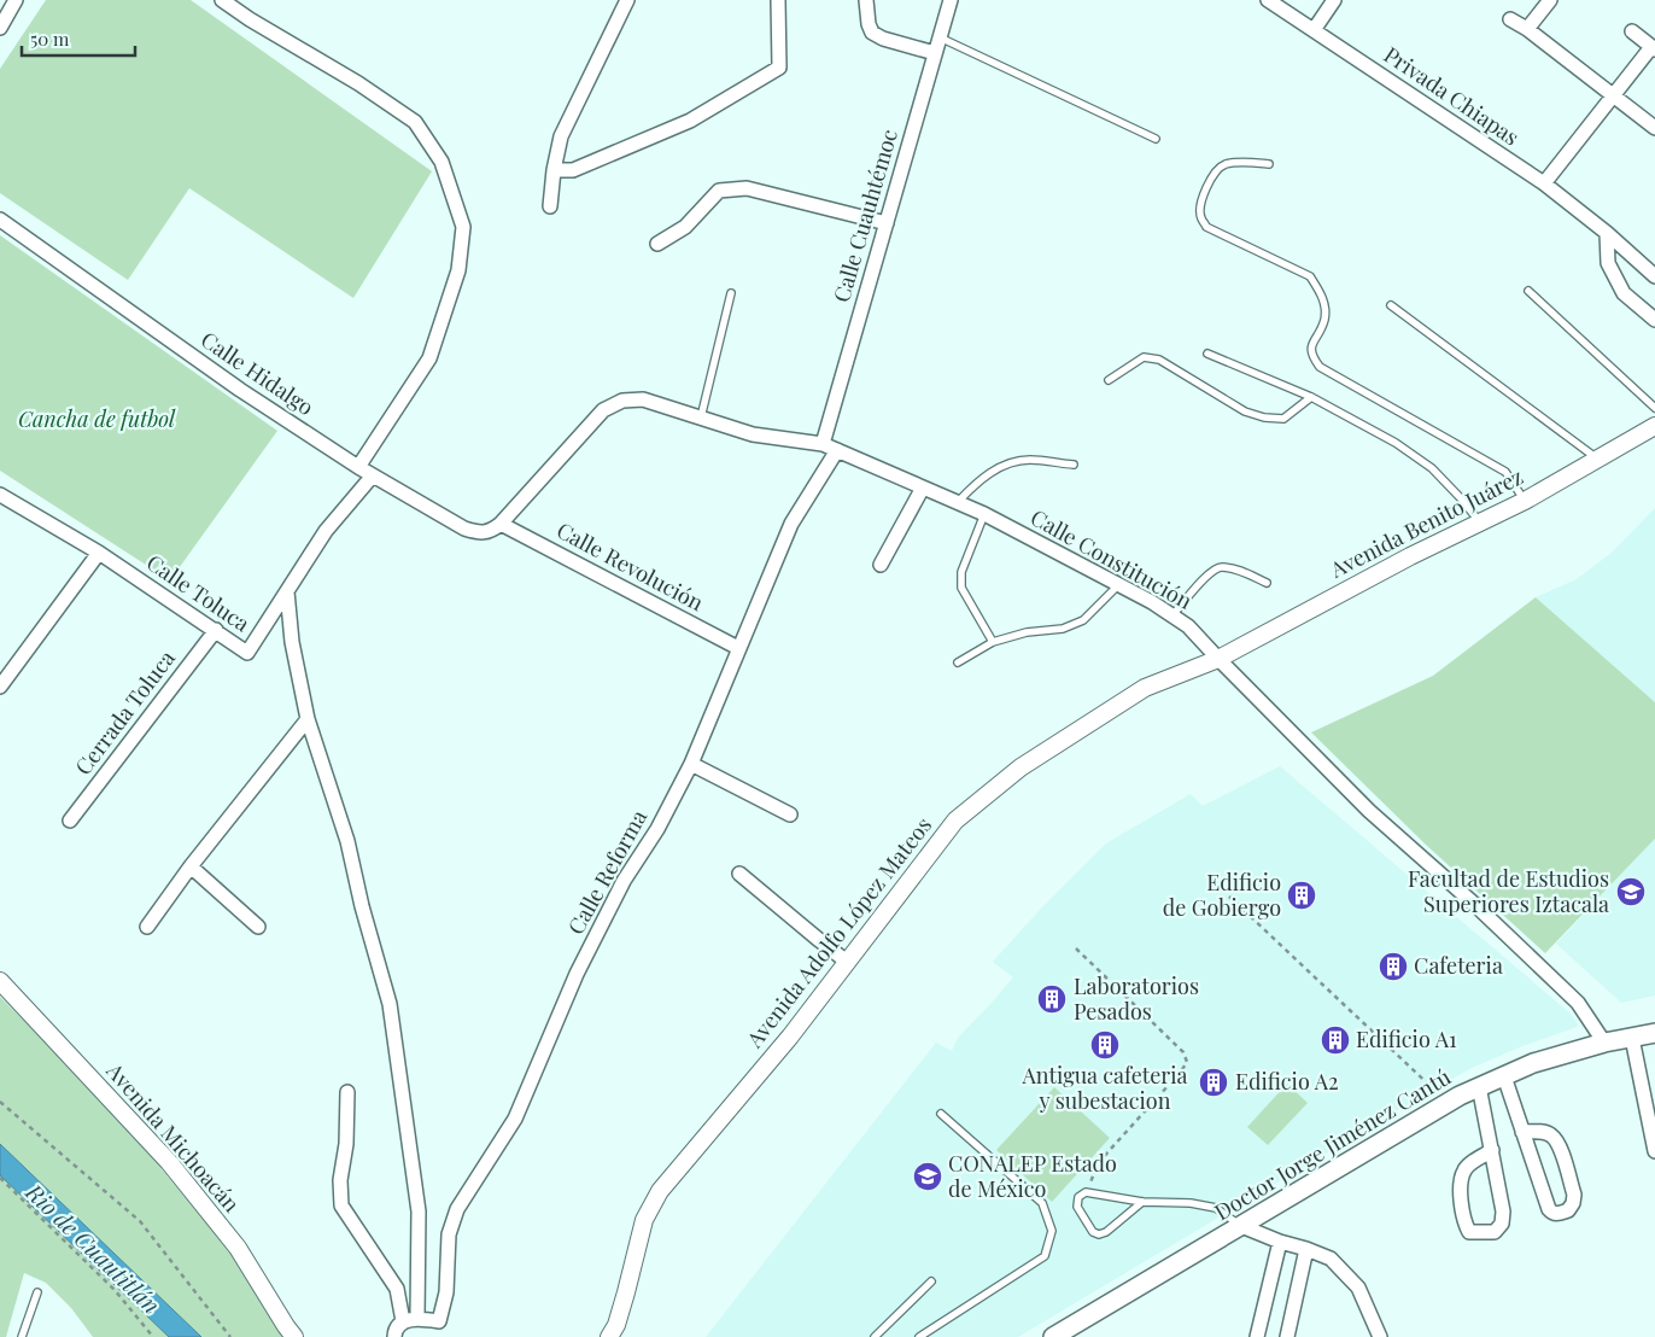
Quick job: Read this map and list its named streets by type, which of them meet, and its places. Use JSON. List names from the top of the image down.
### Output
{
  "streets": {
    "main road": ["Doctor Jorge Jiménez Cantú"],
    "street": [
      "Privada Chiapas",
      "Calle Cuauhtémoc",
      "Calle Hidalgo",
      "Avenida Benito Juárez",
      "Calle Constitución",
      "Calle Revolución",
      "Calle Toluca",
      "Cerrada Toluca",
      "Calle Reforma",
      "Avenida Adolfo López Mateos",
      "Avenida Michoacán"
    ]
  },
  "crossings": [
    ["Calle Cuauhtémoc", "Calle Constitución"],
    ["Calle Hidalgo", "Calle Constitución"],
    ["Calle Hidalgo", "Calle Revolución"],
    ["Calle Hidalgo", "Calle Toluca"],
    ["Avenida Benito Juárez", "Calle Constitución"],
    ["Avenida Benito Juárez", "Avenida Adolfo López Mateos"],
    ["Calle Constitución", "Calle Revolución"],
    ["Calle Constitución", "Calle Reforma"],
    ["Calle Constitución", "Avenida Adolfo López Mateos"],
    ["Calle Constitución", "Doctor Jorge Jiménez Cantú"],
    ["Calle Revolución", "Calle Reforma"],
    ["Calle Toluca", "Cerrada Toluca"]
  ],
  "water": ["Rio de Cuautitlán"],
  "parks": ["Cancha de futbol"],
  "places": {
    "school or university": ["Facultad de Estudios Superiores Iztacala", "CONALEP Estado de México"],
    "building": [
      "Edificio de Gobiergo",
      "Cafeteria",
      "Laboratorios Pesados",
      "Edificio A1",
      "Antigua cafeteria y subestacion",
      "Edificio A2"
    ]
  },
  "scale_bar": "50 m"
}
